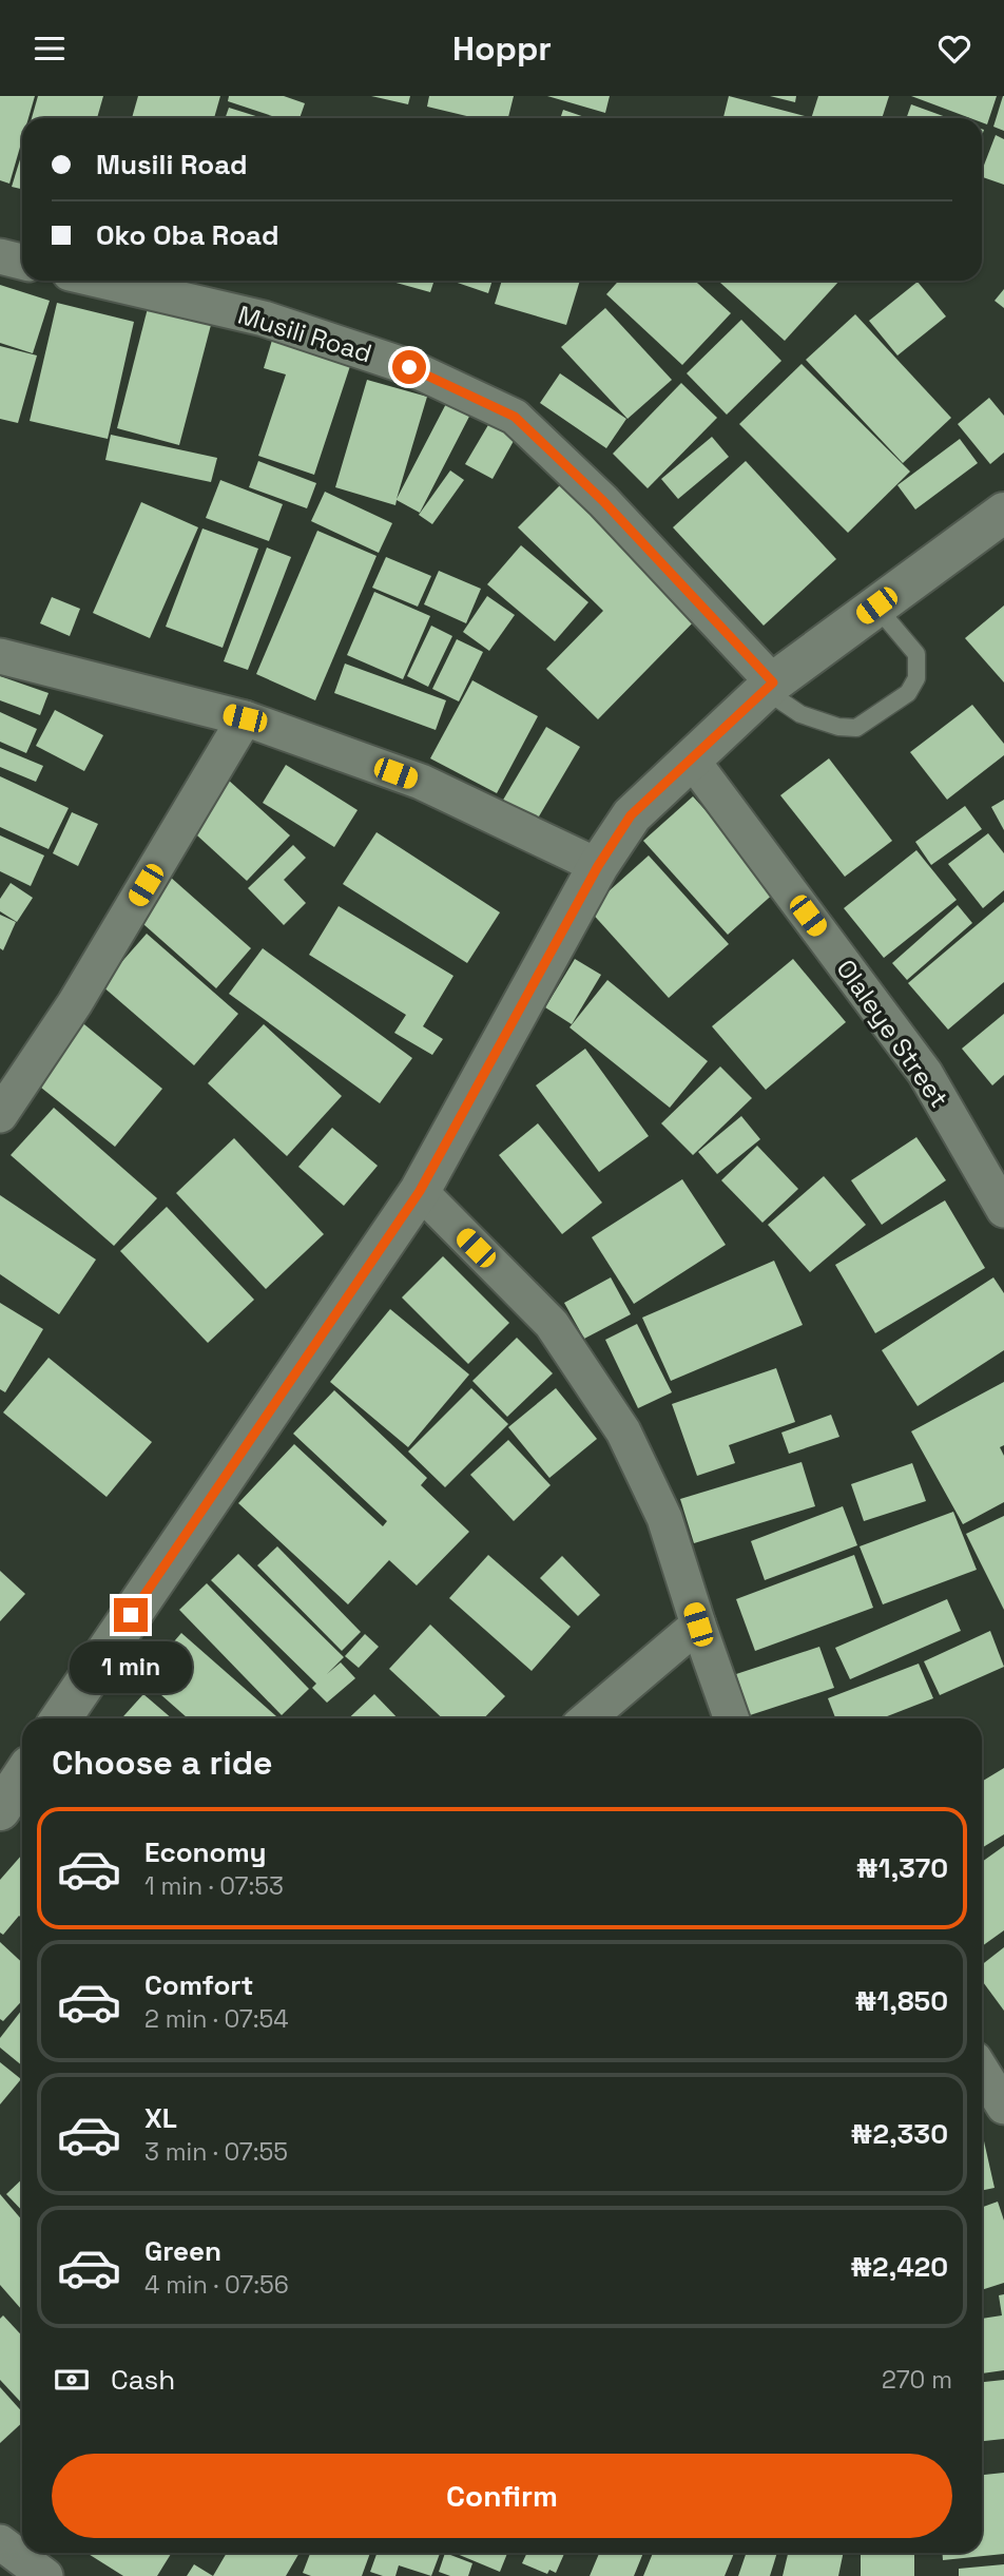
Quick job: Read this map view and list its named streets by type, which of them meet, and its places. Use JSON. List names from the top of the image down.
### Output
{
  "streets": {
    "street": ["Musili Road", "Olaleye Street"]
  },
  "page": {
    "header": "Hoppr",
    "banner": ["Musili Road", "Oko Oba Road"],
    "bubble": "1 min",
    "heading": "Choose a ride",
    "list": [
      {
        "name": "Economy",
        "note": "1 min · 07:53",
        "value": "₦1,370"
      },
      {
        "name": "Comfort",
        "note": "2 min · 07:54",
        "value": "₦1,850"
      },
      {
        "name": "XL",
        "note": "3 min · 07:55",
        "value": "₦2,330"
      },
      {
        "name": "Green",
        "note": "4 min · 07:56",
        "value": "₦2,420"
      }
    ],
    "pay": ["Cash", "270 m"],
    "buttons": "Confirm"
  }
}
